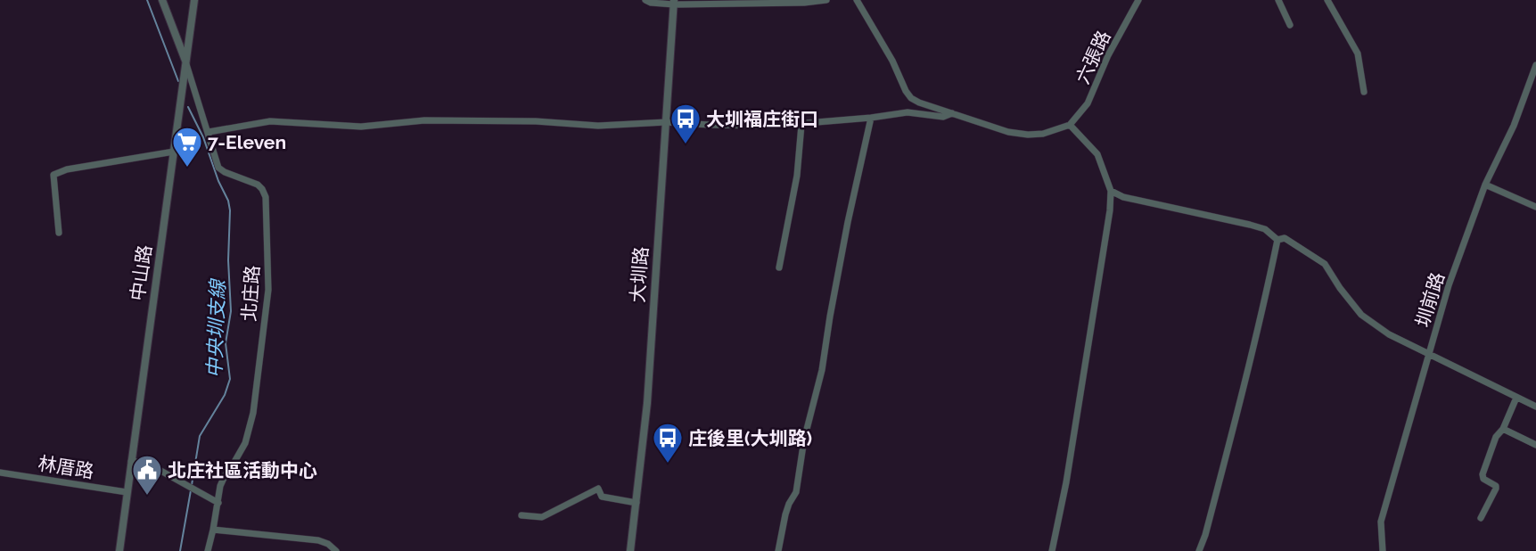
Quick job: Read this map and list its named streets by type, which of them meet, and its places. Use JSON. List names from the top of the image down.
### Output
{
  "streets": {
    "street": [
      "六張路",
      "中山路",
      "大圳路",
      "北庄路",
      "圳前路",
      "林厝路"
    ]
  },
  "crossings": [
    ["中山路", "北庄路"],
    ["中山路", "林厝路"]
  ],
  "water": ["中央圳支線"],
  "places": {
    "bus stop": ["大圳福庄街口", "庄後里(大圳路)"],
    "supermarket": ["7-Eleven"],
    "public building": ["北庄社區活動中心"]
  }
}
